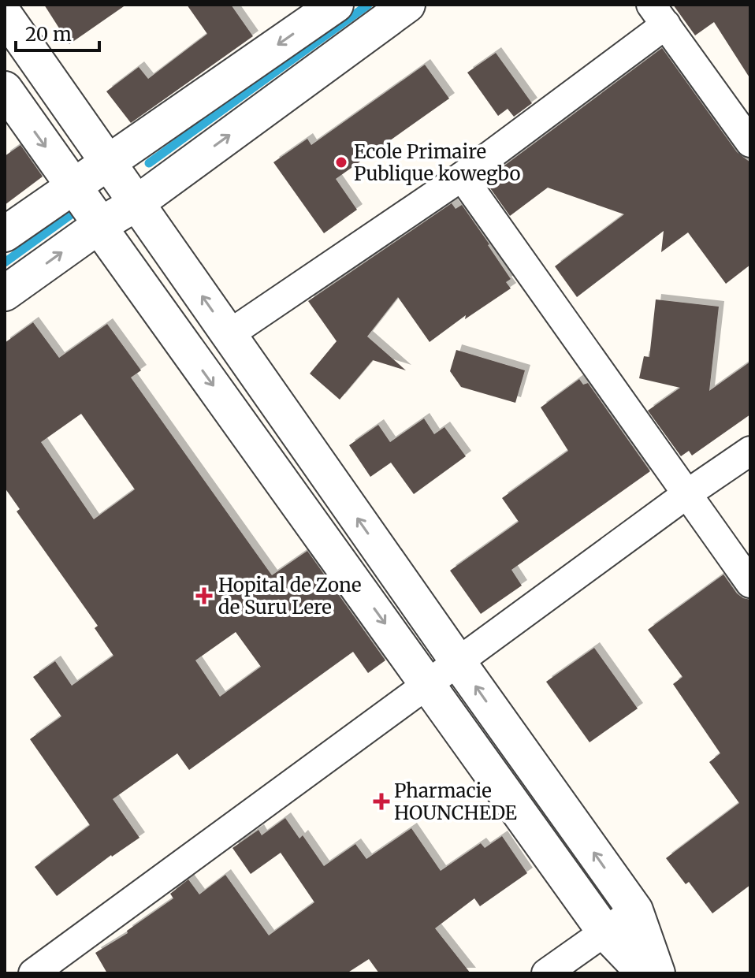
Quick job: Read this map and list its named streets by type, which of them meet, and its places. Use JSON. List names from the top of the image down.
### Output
{
  "places": {
    "other": ["Ecole Primaire Publique kowegbo"],
    "health": ["Hopital de Zone de Suru Lere", "Pharmacie HOUNCHEDE"]
  },
  "scale_bar": "20 m"
}
